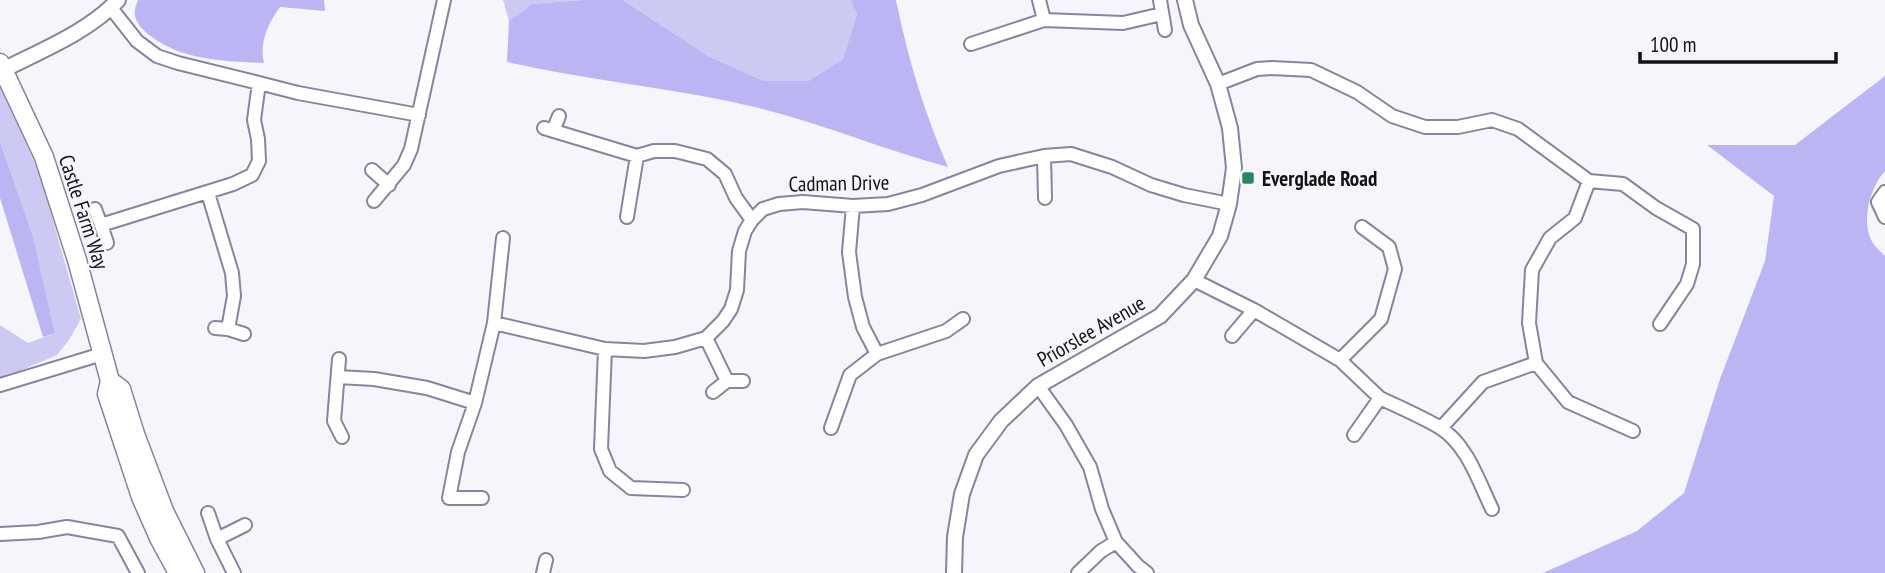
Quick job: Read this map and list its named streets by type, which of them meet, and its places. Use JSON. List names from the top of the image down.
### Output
{
  "streets": {
    "main road": ["Castle Farm Way"],
    "street": ["Cadman Drive", "Priorslee Avenue"]
  },
  "crossings": [
    ["Cadman Drive", "Priorslee Avenue"]
  ],
  "places": {
    "transit": ["Everglade Road"]
  },
  "scale_bar": "100 m"
}
